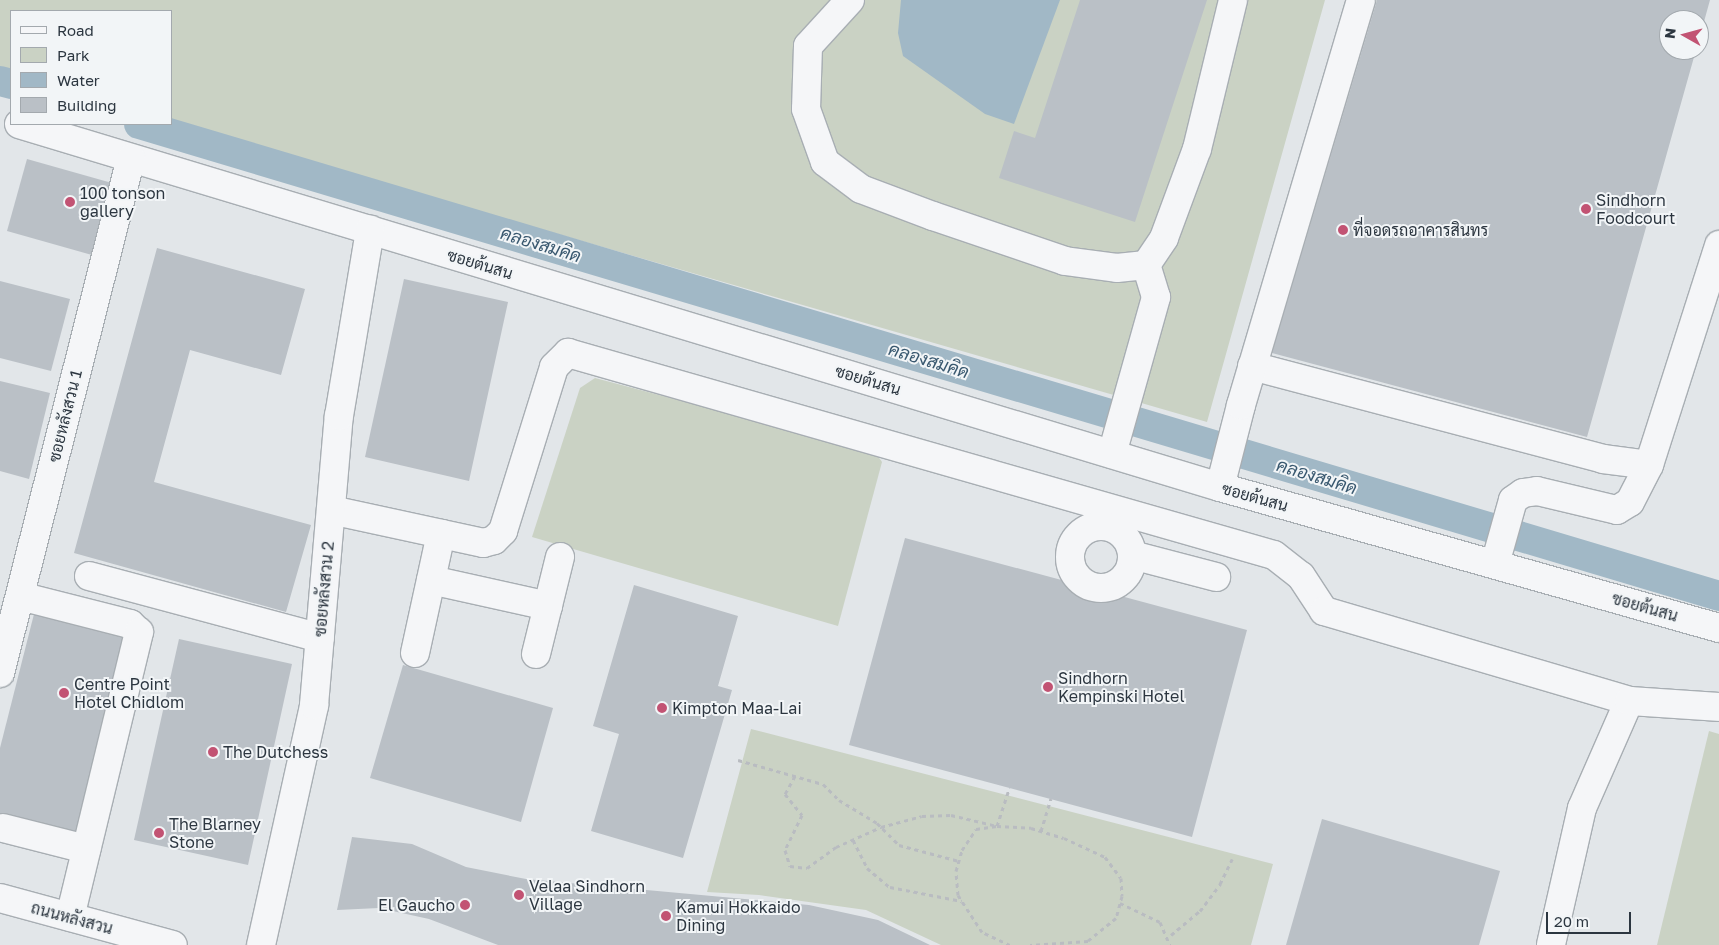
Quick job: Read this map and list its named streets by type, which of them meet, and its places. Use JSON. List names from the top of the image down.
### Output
{
  "streets": {
    "street": [
      "ซอยต้นสน",
      "ซอยหลังสวน 1",
      "ซอยหลังสวน 2",
      "ถนนหลังสวน"
    ]
  },
  "crossings": [
    ["ซอยต้นสน", "ซอยหลังสวน 1"],
    ["ซอยต้นสน", "ซอยหลังสวน 2"]
  ],
  "water": ["คลองสมคิด"],
  "places": [
    "100 tonson gallery",
    "Sindhorn Foodcourt",
    "ที่จอดรถอาคารสินทร",
    "Sindhorn Kempinski Hotel",
    "Centre Point Hotel Chidlom",
    "Kimpton Maa-Lai",
    "The Dutchess",
    "The Blarney Stone",
    "Velaa Sindhorn Village",
    "El Gaucho",
    "Kamui Hokkaido Dining"
  ],
  "legend": [
    "Road",
    "Park",
    "Water",
    "Building"
  ],
  "scale_bar": "20 m",
  "north": "left"
}
